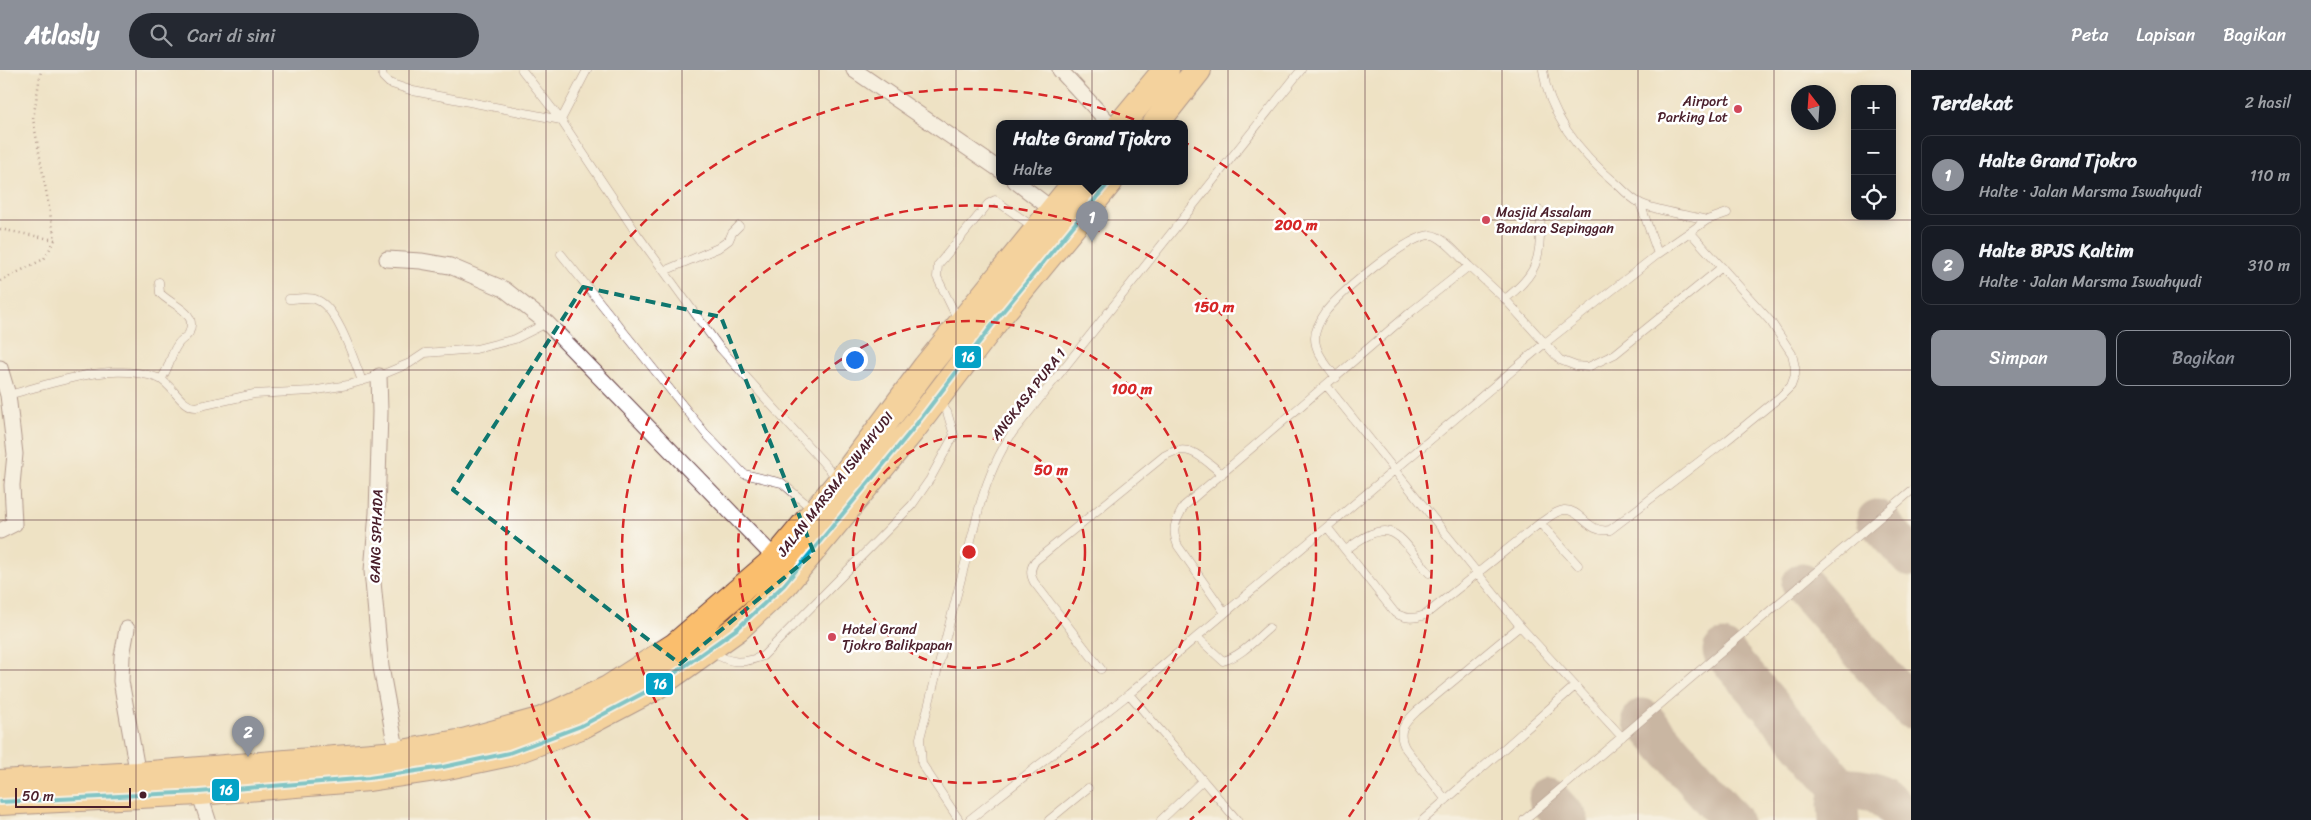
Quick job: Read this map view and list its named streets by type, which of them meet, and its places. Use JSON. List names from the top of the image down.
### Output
{
  "streets": {
    "highway": ["JALAN MARSMA ISWAHYUDI"],
    "street": ["GANG SPHADA"],
    "lane": ["ANGKASA PURA 1"]
  },
  "crossings": [
    ["JALAN MARSMA ISWAHYUDI", "GANG SPHADA"]
  ],
  "places": ["Airport Parking Lot", "Masjid Assalam Bandara Sepinggan", "Hotel Grand Tjokro Balikpapan"],
  "lines": ["transit line 16"],
  "scale_bar": "50 m",
  "north": "top",
  "page": {
    "header": "Atlasly",
    "search": "Cari di sini",
    "nav": ["Peta", "Lapisan", "Bagikan"],
    "heading": ["Terdekat", "2 hasil"],
    "map_buttons": ["+", "−"],
    "popup": ["Halte Grand Tjokro", "Halte"],
    "list": [
      {
        "mark": "1",
        "name": "Halte Grand Tjokro",
        "note": "Halte · Jalan Marsma Iswahyudi",
        "value": "110 m"
      },
      {
        "mark": "2",
        "name": "Halte BPJS Kaltim",
        "note": "Halte · Jalan Marsma Iswahyudi",
        "value": "310 m"
      }
    ],
    "pins": ["1", "2"],
    "buttons": ["Simpan", "Bagikan"],
    "scale": "50 m"
  },
  "rings": [
    "200 m",
    "150 m",
    "100 m",
    "50 m"
  ]
}
